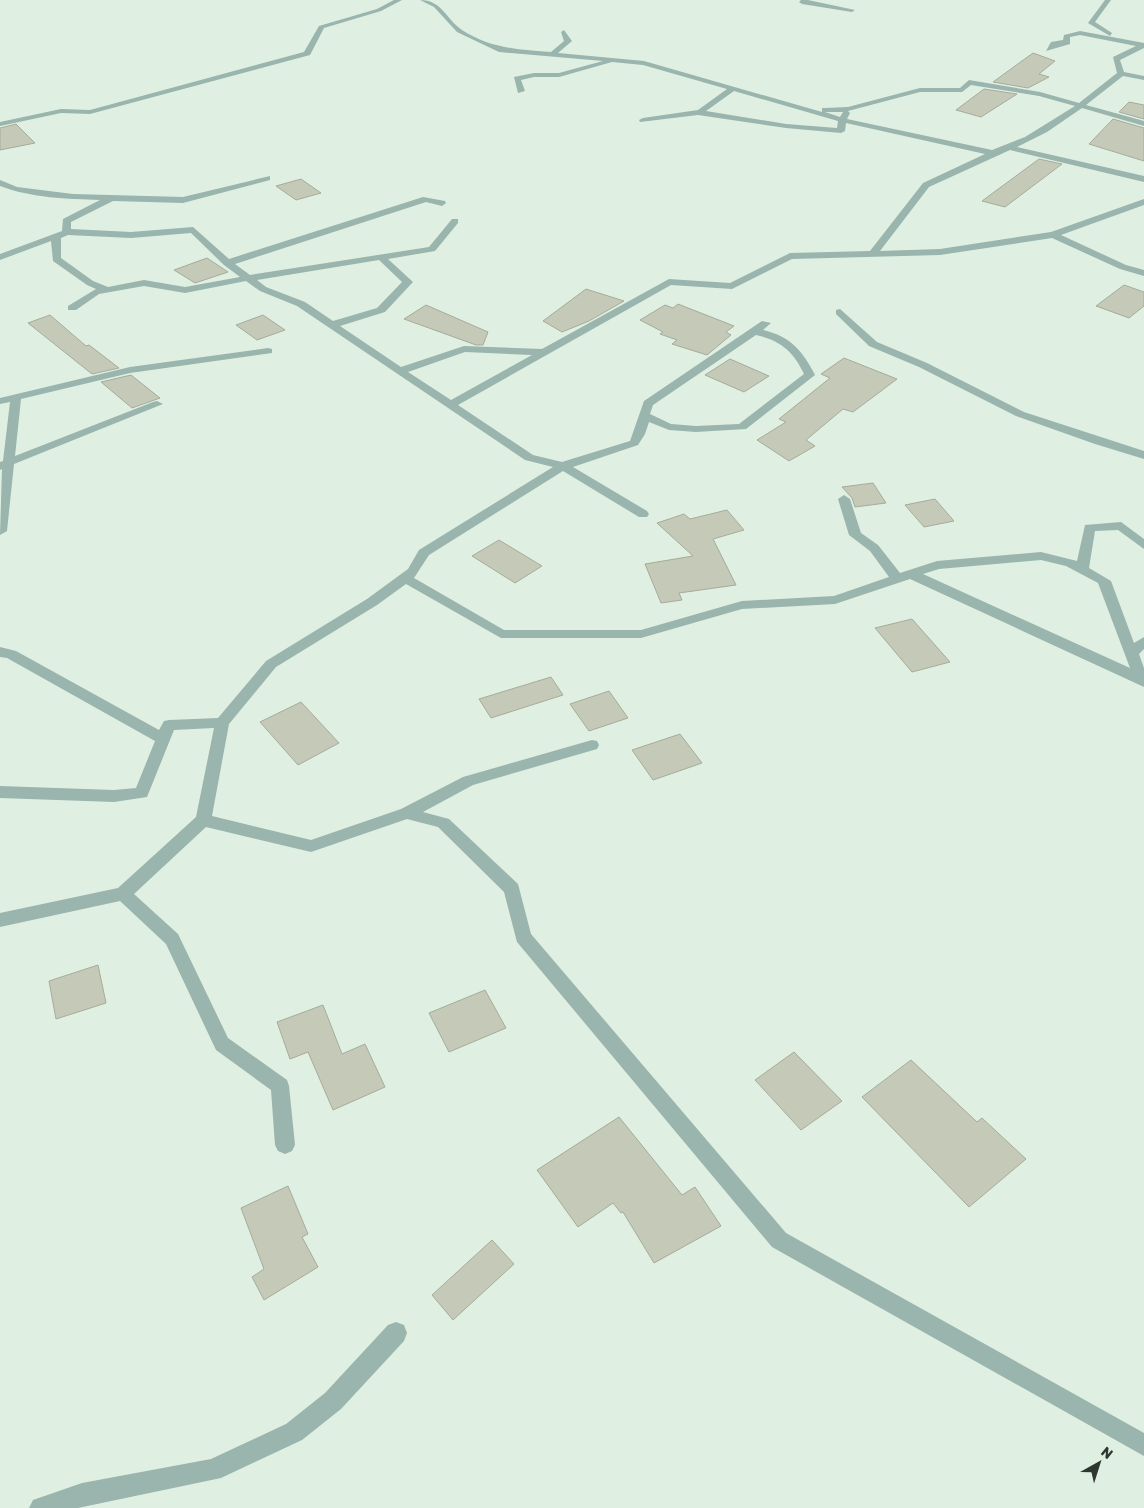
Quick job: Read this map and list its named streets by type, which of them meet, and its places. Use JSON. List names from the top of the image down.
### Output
{
  "north": "top right"
}
